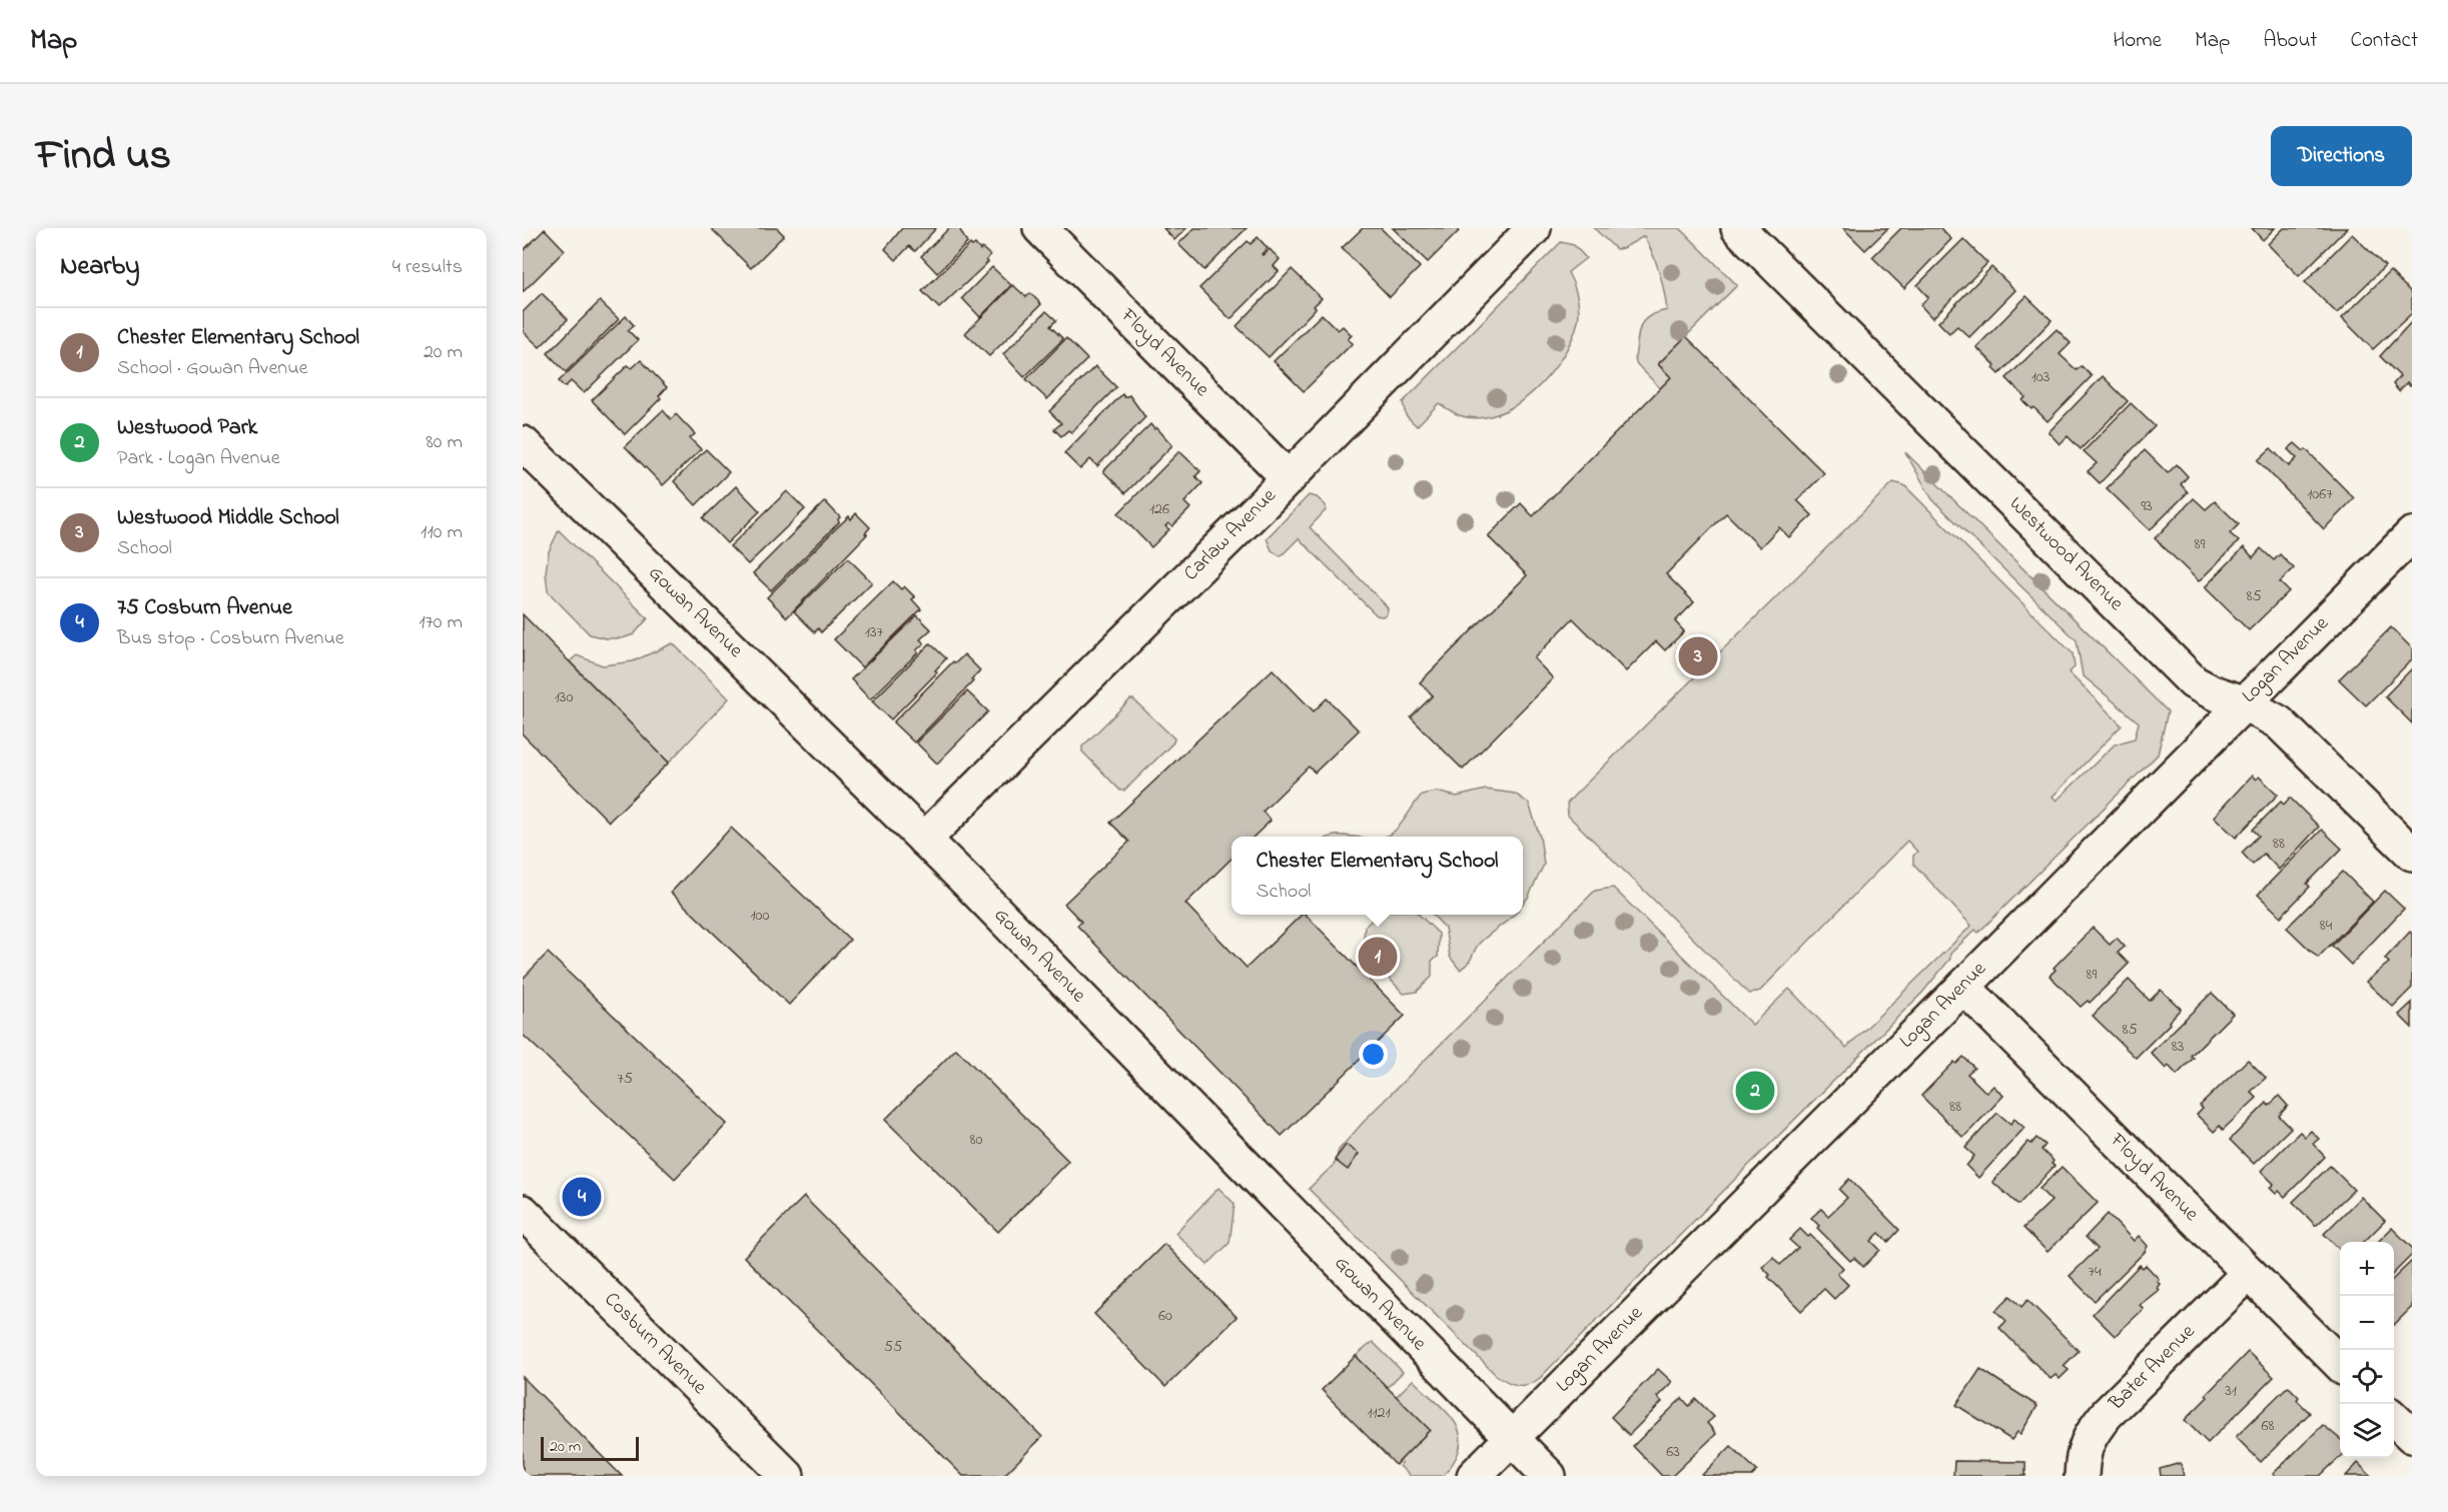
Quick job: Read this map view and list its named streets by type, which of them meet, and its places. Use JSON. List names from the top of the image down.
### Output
{
  "streets": {
    "street": [
      "Floyd Avenue",
      "Carlaw Avenue",
      "Westwood Avenue",
      "Gowan Avenue",
      "Logan Avenue",
      "Cosburn Avenue",
      "Bater Avenue"
    ]
  },
  "crossings": [
    ["Floyd Avenue", "Carlaw Avenue"],
    ["Floyd Avenue", "Logan Avenue"],
    ["Floyd Avenue", "Bater Avenue"],
    ["Carlaw Avenue", "Gowan Avenue"],
    ["Westwood Avenue", "Logan Avenue"],
    ["Gowan Avenue", "Logan Avenue"]
  ],
  "house_numbers": [
    "103",
    "1067",
    "93",
    "126",
    "89",
    "85",
    "137",
    "130",
    "88",
    "100",
    "84",
    "89",
    "85",
    "83",
    "75",
    "88",
    "80",
    "74",
    "60",
    "55",
    "31",
    "1121",
    "68",
    "63"
  ],
  "scale_bar": "20 m",
  "page": {
    "header": "Map",
    "nav": [
      "Home",
      "Map",
      "About",
      "Contact"
    ],
    "title": "Find us",
    "buttons": "Directions",
    "heading": ["Nearby", "4 results"],
    "list": [
      {
        "mark": "1",
        "name": "Chester Elementary School",
        "note": "School · Gowan Avenue",
        "value": "20 m"
      },
      {
        "mark": "2",
        "name": "Westwood Park",
        "note": "Park · Logan Avenue",
        "value": "80 m"
      },
      {
        "mark": "3",
        "name": "Westwood Middle School",
        "note": "School",
        "value": "110 m"
      },
      {
        "mark": "4",
        "name": "75 Cosburn Avenue",
        "note": "Bus stop · Cosburn Avenue",
        "value": "170 m"
      }
    ],
    "pins": [
      "3",
      "1",
      "2",
      "4"
    ],
    "popup": ["Chester Elementary School", "School"],
    "map_buttons": ["+", "−"],
    "scale": "20 m"
  }
}
